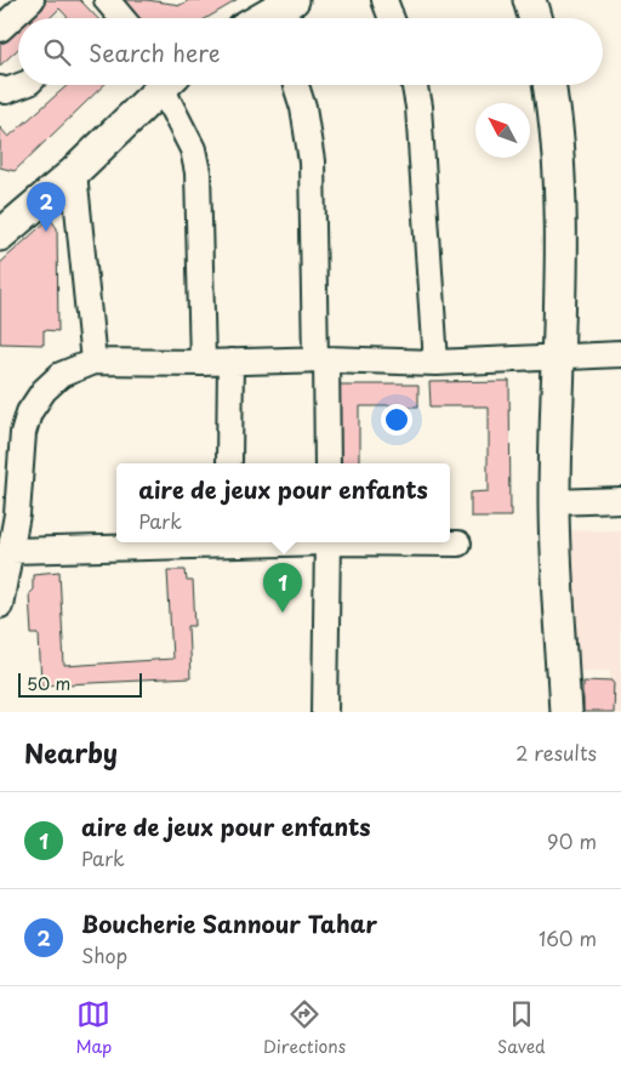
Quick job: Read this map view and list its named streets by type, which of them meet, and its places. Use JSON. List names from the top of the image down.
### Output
{
  "scale_bar": "50 m",
  "north": "top left",
  "page": {
    "search": "Search here",
    "pins": ["2", "1"],
    "popup": ["aire de jeux pour enfants", "Park"],
    "scale": "50 m",
    "heading": ["Nearby", "2 results"],
    "list": [
      {
        "mark": "1",
        "name": "aire de jeux pour enfants",
        "note": "Park",
        "value": "90 m"
      },
      {
        "mark": "2",
        "name": "Boucherie Sannour Tahar",
        "note": "Shop",
        "value": "160 m"
      }
    ],
    "nav": ["Map", "Directions", "Saved"]
  }
}
